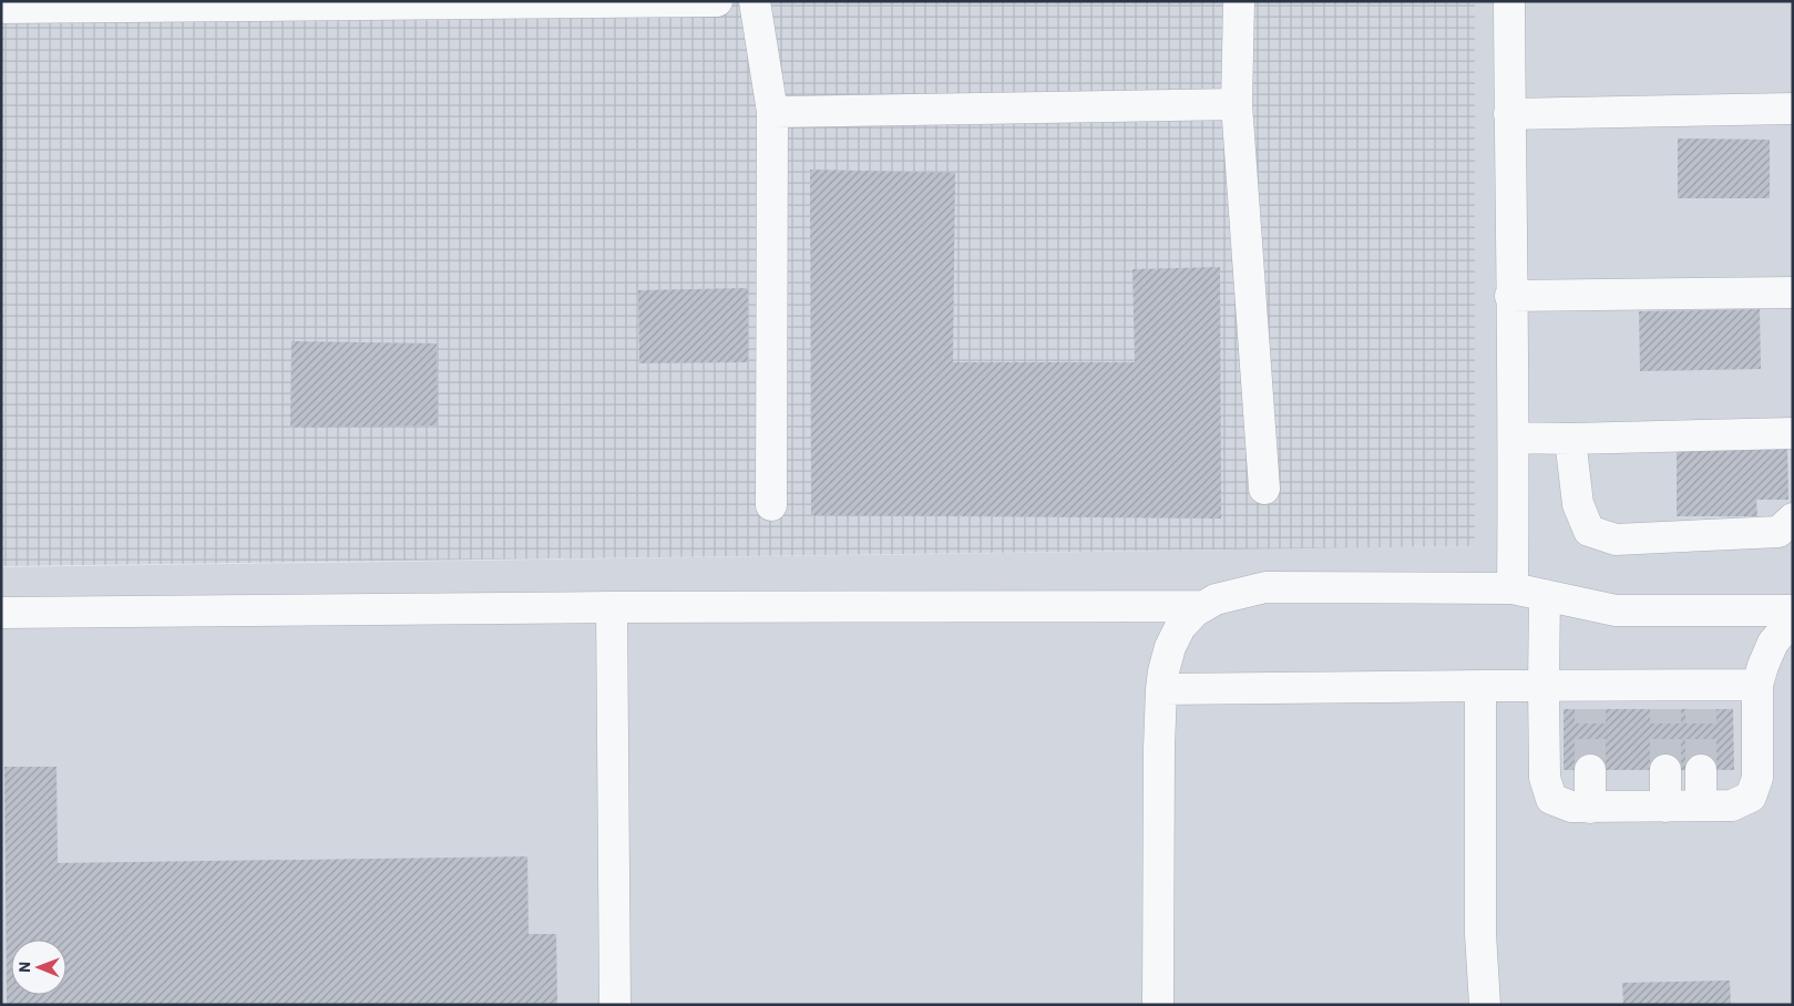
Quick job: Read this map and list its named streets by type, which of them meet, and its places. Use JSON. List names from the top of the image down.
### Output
{
  "north": "left"
}
